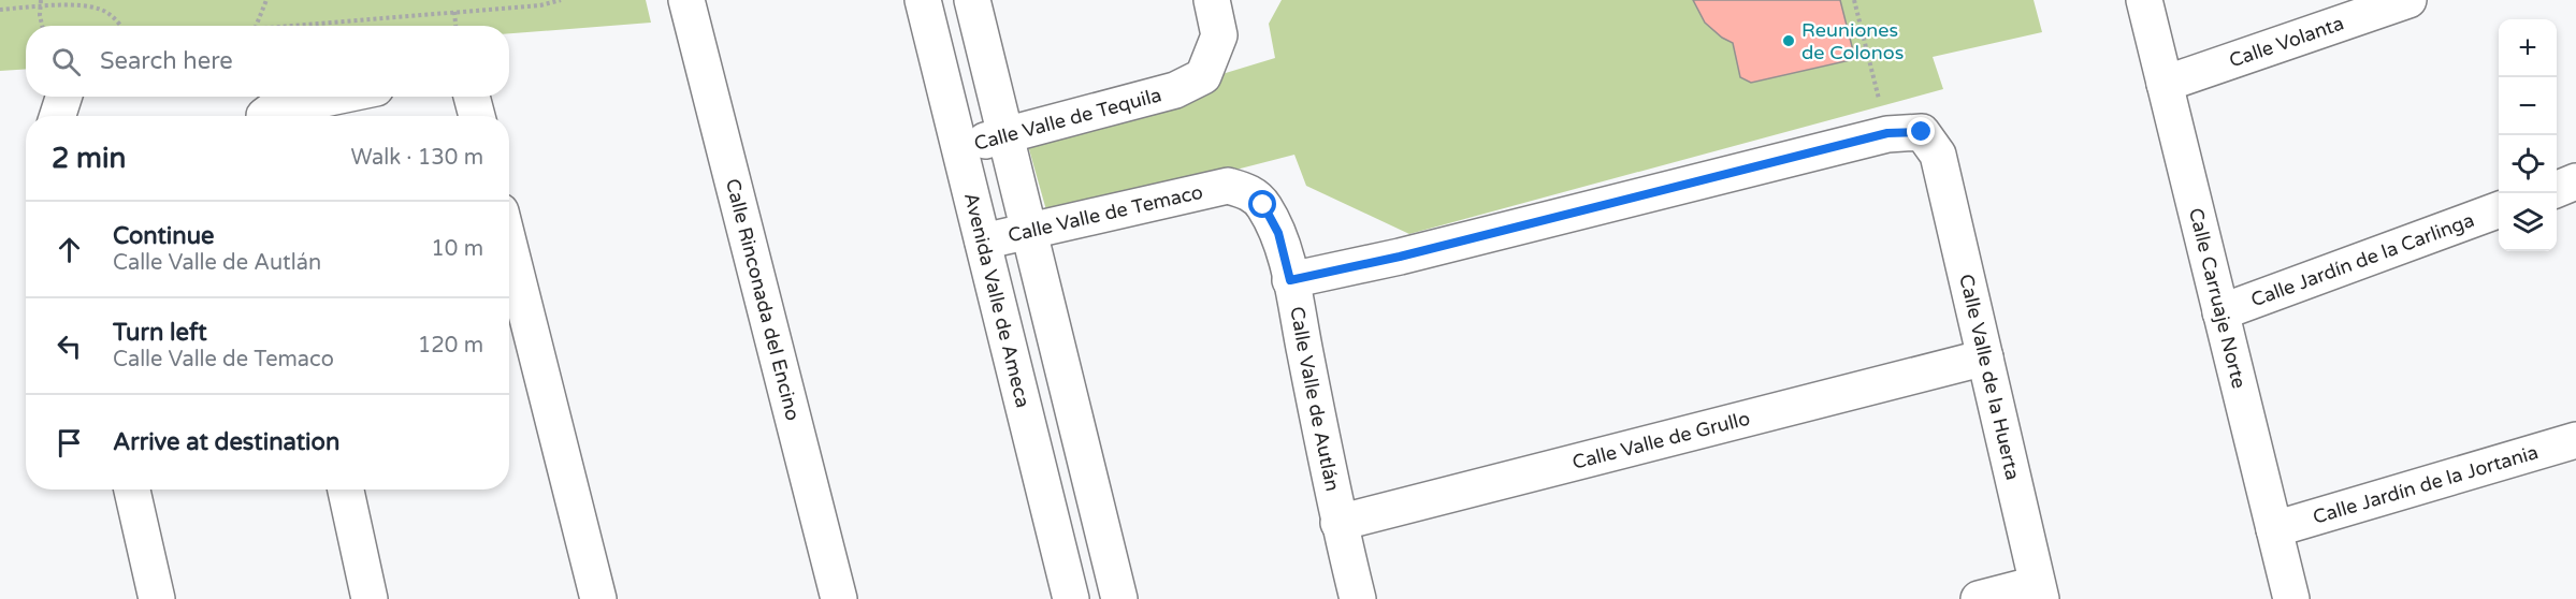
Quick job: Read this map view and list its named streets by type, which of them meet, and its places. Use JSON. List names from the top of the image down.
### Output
{
  "streets": {
    "street": [
      "Calle Volanta",
      "Calle Valle de Tequila",
      "Calle Valle de Temaco",
      "Calle Jardín de la Carlinga",
      "Calle Rinconada del Encino",
      "Avenida Valle de Ameca",
      "Calle Carruaje Norte",
      "Calle Valle de la Huerta",
      "Calle Valle de Autlán",
      "Calle Valle de Grullo",
      "Calle Jardín de la Jortania"
    ]
  },
  "crossings": [
    ["Calle Volanta", "Calle Carruaje Norte"],
    ["Calle Valle de Tequila", "Avenida Valle de Ameca"],
    ["Calle Valle de Temaco", "Avenida Valle de Ameca"],
    ["Calle Valle de Temaco", "Calle Valle de Autlán"],
    ["Calle Jardín de la Carlinga", "Calle Carruaje Norte"],
    ["Calle Carruaje Norte", "Calle Jardín de la Jortania"],
    ["Calle Valle de la Huerta", "Calle Valle de Grullo"],
    ["Calle Valle de Autlán", "Calle Valle de Grullo"]
  ],
  "places": ["Reuniones de Colonos"],
  "page": {
    "map_buttons": ["+", "−"],
    "search": "Search here",
    "heading": ["2 min", "Walk · 130 m"],
    "list": [
      ["Continue", "Calle Valle de Autlán", "10 m"],
      ["Turn left", "Calle Valle de Temaco", "120 m"],
      "Arrive at destination"
    ]
  }
}
